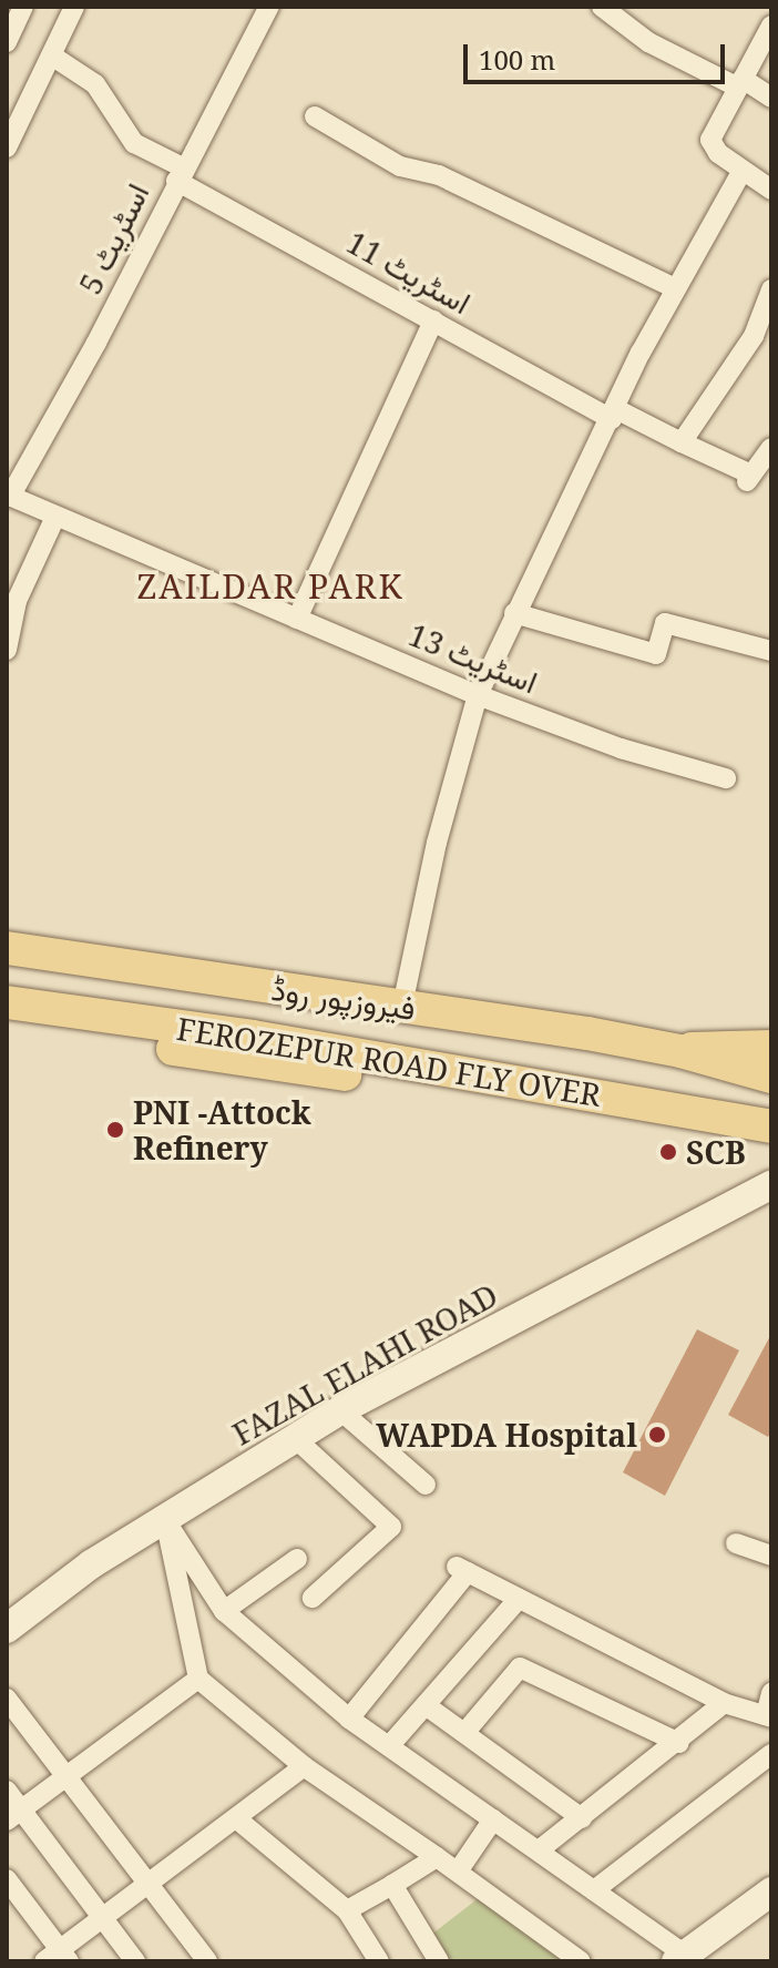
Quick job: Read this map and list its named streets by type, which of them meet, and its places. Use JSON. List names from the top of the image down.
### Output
{
  "streets": {
    "main road": ["فیروزپور روڈ", "FEROZEPUR ROAD FLY OVER"],
    "street": [
      "اسٹریٹ 5",
      "اسٹریٹ 11",
      "اسٹریٹ 13",
      "FAZAL ELAHI ROAD"
    ]
  },
  "crossings": [
    ["اسٹریٹ 5", "اسٹریٹ 11"],
    ["اسٹریٹ 5", "اسٹریٹ 13"]
  ],
  "districts": ["ZAILDAR PARK"],
  "places": ["PNI -Attock Refinery", "SCB", "WAPDA Hospital"],
  "scale_bar": "100 m"
}
